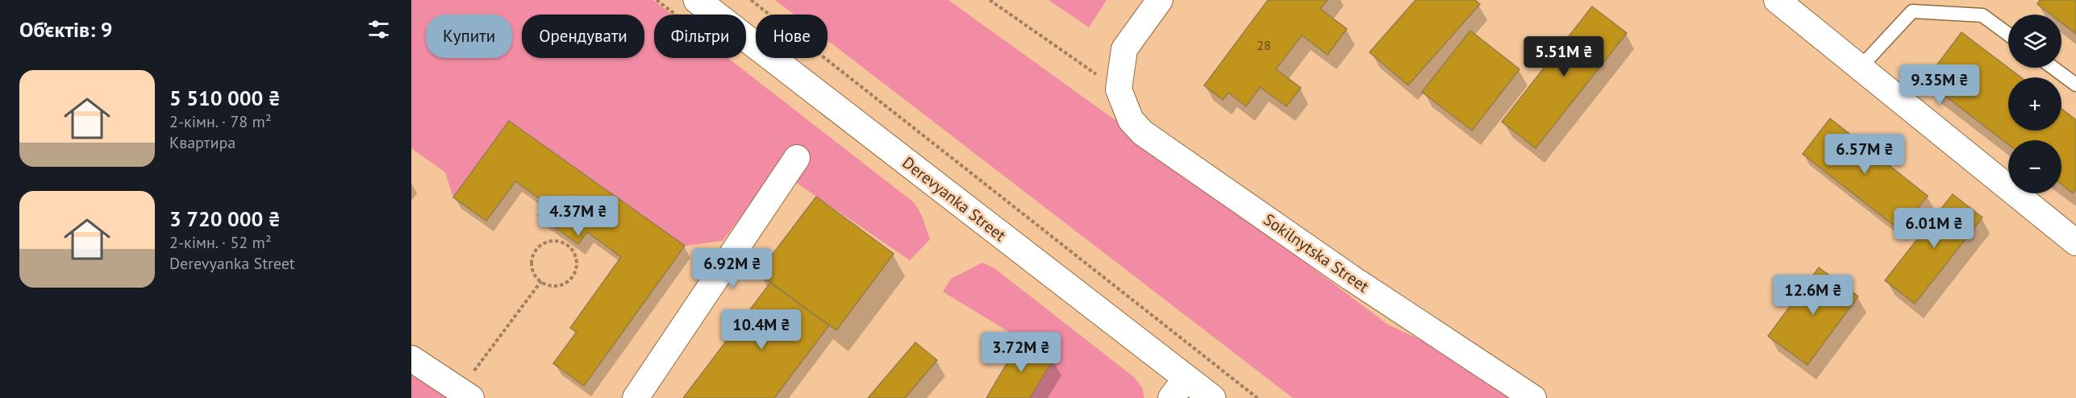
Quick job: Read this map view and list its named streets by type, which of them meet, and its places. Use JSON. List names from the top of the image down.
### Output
{
  "streets": {
    "main road": ["Derevyanka Street"],
    "street": ["Sokilnytska Street"]
  },
  "house_numbers": ["28"],
  "page": {
    "heading": "Об’єктів: 9",
    "map_buttons": ["+", "−"],
    "chip": [
      "Купити",
      "Орендувати",
      "Фільтри",
      "Нове"
    ],
    "price": [
      "5.51M ₴",
      "9.35M ₴",
      "6.57M ₴",
      "4.37M ₴",
      "6.01M ₴",
      "6.92M ₴",
      "12.6M ₴",
      "10.4M ₴",
      "3.72M ₴"
    ],
    "list": [
      {
        "name": "5 510 000 ₴",
        "note": "2-кімн. · 78 m² · Квартира"
      },
      {
        "name": "3 720 000 ₴",
        "note": "2-кімн. · 52 m² · Derevyanka Street"
      }
    ]
  }
}
